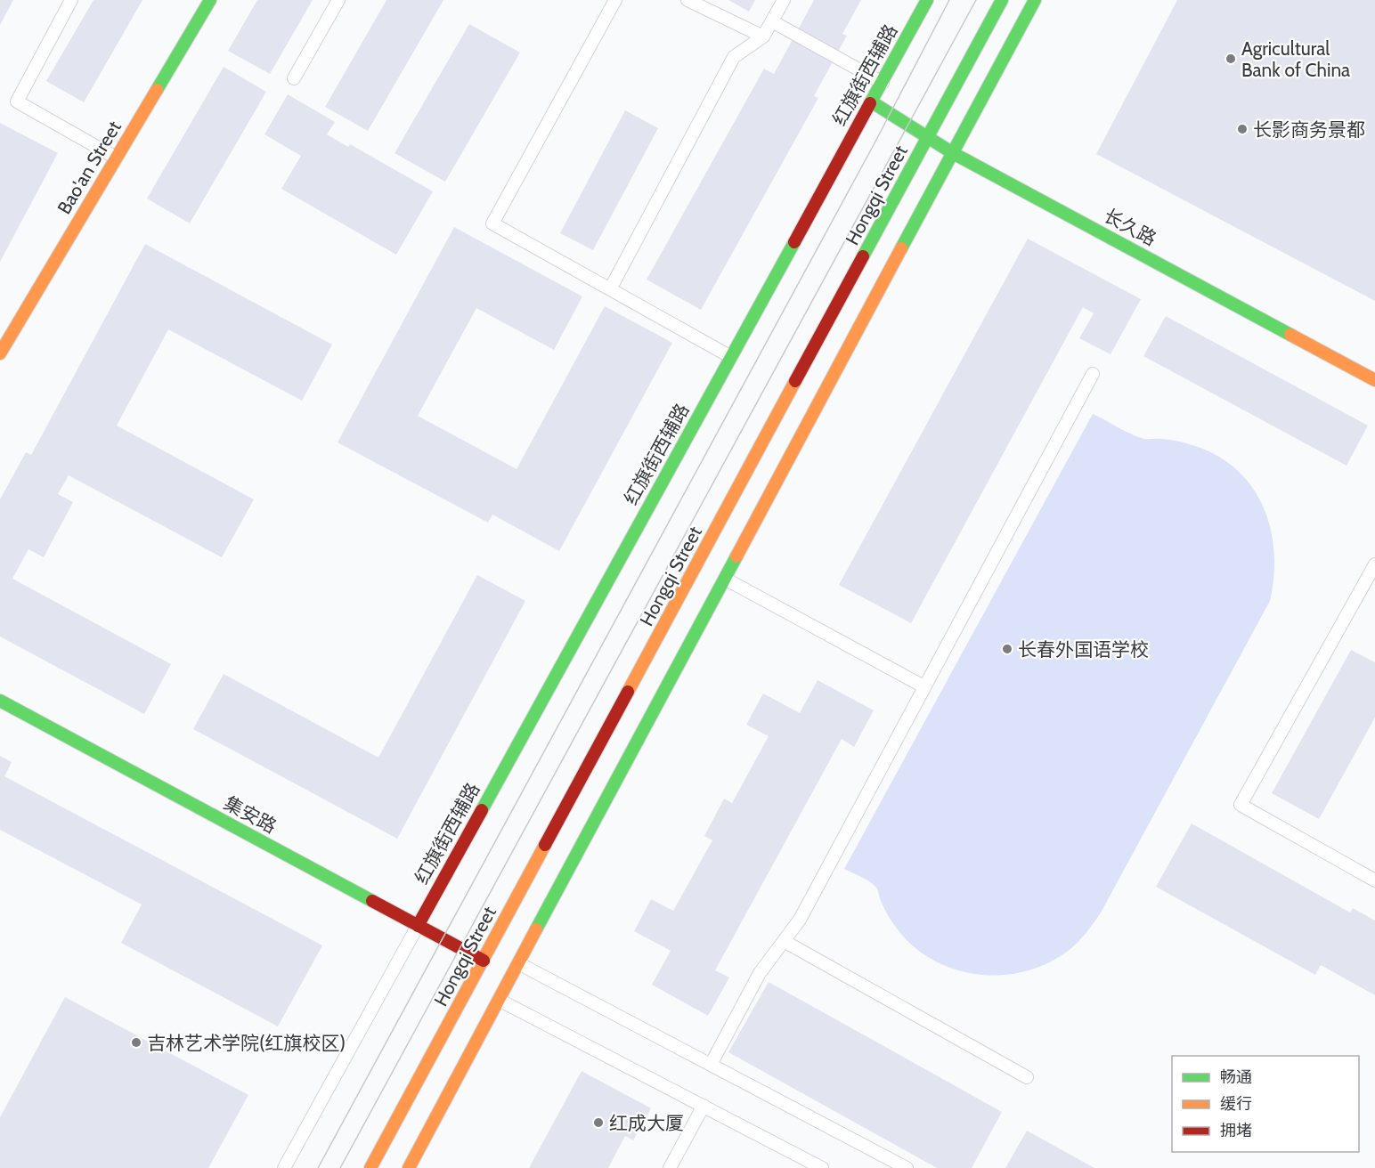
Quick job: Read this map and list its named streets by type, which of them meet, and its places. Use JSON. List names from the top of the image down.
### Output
{
  "streets": {
    "main road": [
      "红旗街西辅路",
      "Bao'an Street",
      "Hongqi Street",
      "长久路",
      "集安路"
    ]
  },
  "crossings": [
    ["红旗街西辅路", "长久路"],
    ["红旗街西辅路", "集安路"],
    ["Hongqi Street", "长久路"],
    ["Hongqi Street", "集安路"]
  ],
  "places": [
    "Agricultural Bank of China",
    "长影商务景都",
    "长春外国语学校",
    "吉林艺术学院(红旗校区)",
    "红成大厦"
  ],
  "legend": ["畅通", "缓行", "拥堵"]
}
